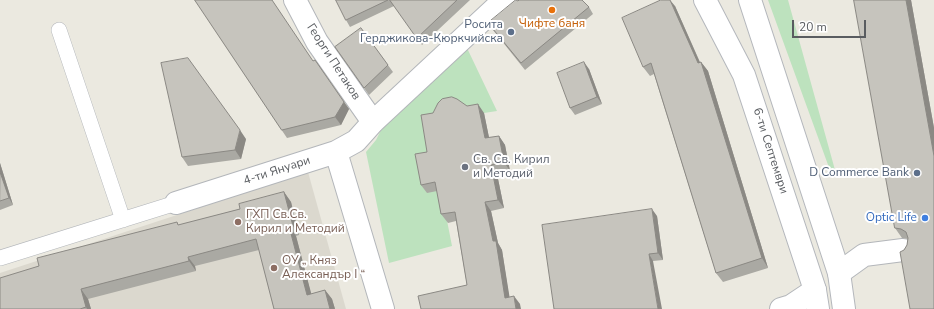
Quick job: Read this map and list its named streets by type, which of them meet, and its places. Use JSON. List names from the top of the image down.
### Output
{
  "streets": {
    "street": ["Георги Петаков", "6-ти Септември", "4-ти Януари"]
  },
  "crossings": [
    ["Георги Петаков", "4-ти Януари"]
  ],
  "places": [
    "Чифте баня",
    "Росита Герджикова-Кюркчийска",
    "Св. Св. Кирил и Методий",
    "D Commerce Bank",
    "Optic Life",
    "ГХП Св.Св. Кирил и Методий",
    "ОУ „ Княз Александър I “"
  ],
  "scale_bar": "20 m"
}
